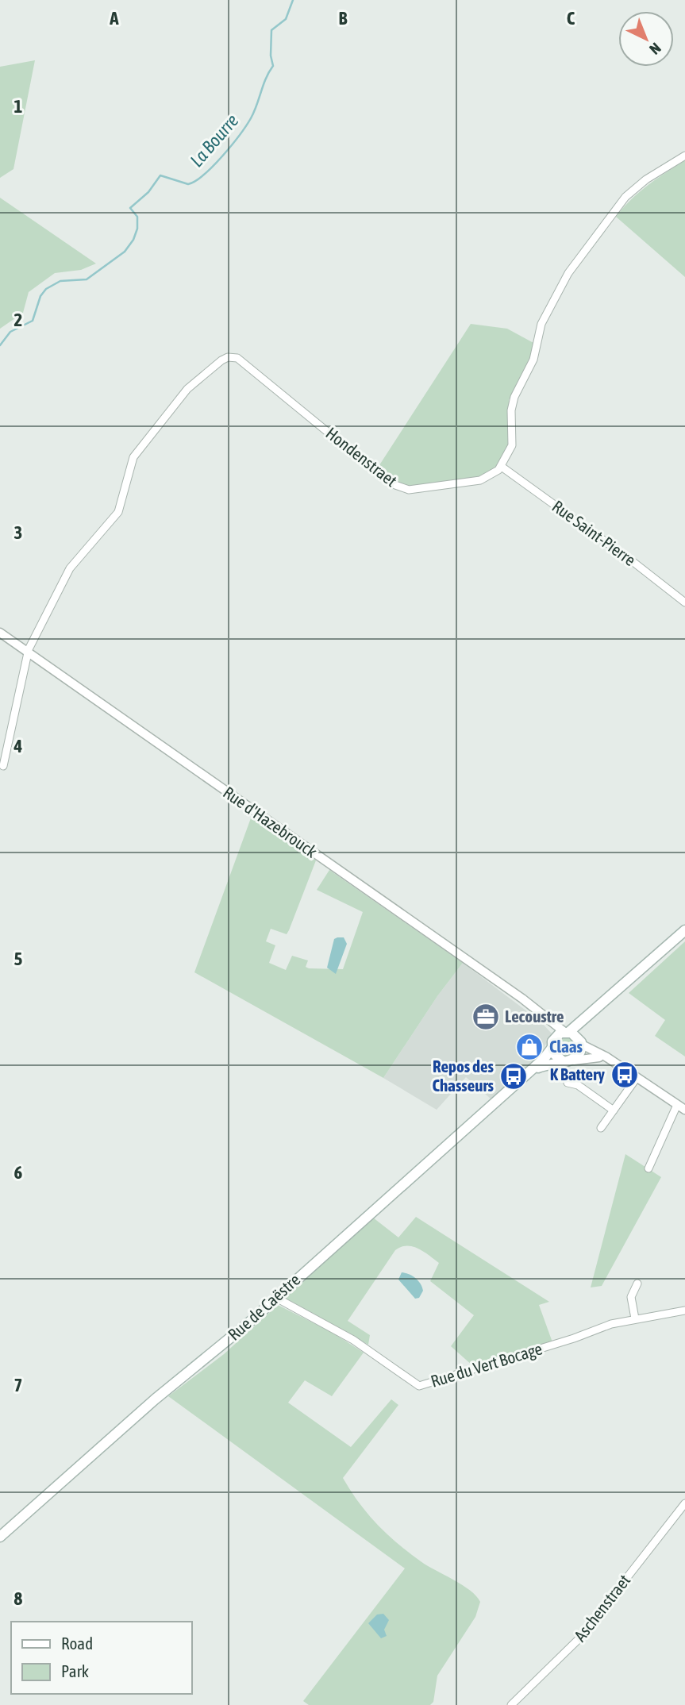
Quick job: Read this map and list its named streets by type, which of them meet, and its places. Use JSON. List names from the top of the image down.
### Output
{
  "streets": {
    "main road": ["Rue de Caëstre"],
    "street": [
      "Hondenstraet",
      "Rue Saint-Pierre",
      "Rue d'Hazebrouck",
      "Rue du Vert Bocage",
      "Aschenstraet"
    ]
  },
  "crossings": [
    ["Hondenstraet", "Rue Saint-Pierre"],
    ["Hondenstraet", "Rue d'Hazebrouck"],
    ["Rue d'Hazebrouck", "Rue de Caëstre"],
    ["Rue de Caëstre", "Rue du Vert Bocage"]
  ],
  "water": ["La Bourre"],
  "places": {
    "office": ["Lecoustre"],
    "shop": ["Claas"],
    "bus stop": ["K Battery", "Repos des Chasseurs"]
  },
  "legend": ["Road", "Park"],
  "north": "bottom right",
  "grid": {
    "columns": ["A", "B", "C"],
    "rows": [
      "1",
      "2",
      "3",
      "4",
      "5",
      "6",
      "7",
      "8"
    ]
  }
}
